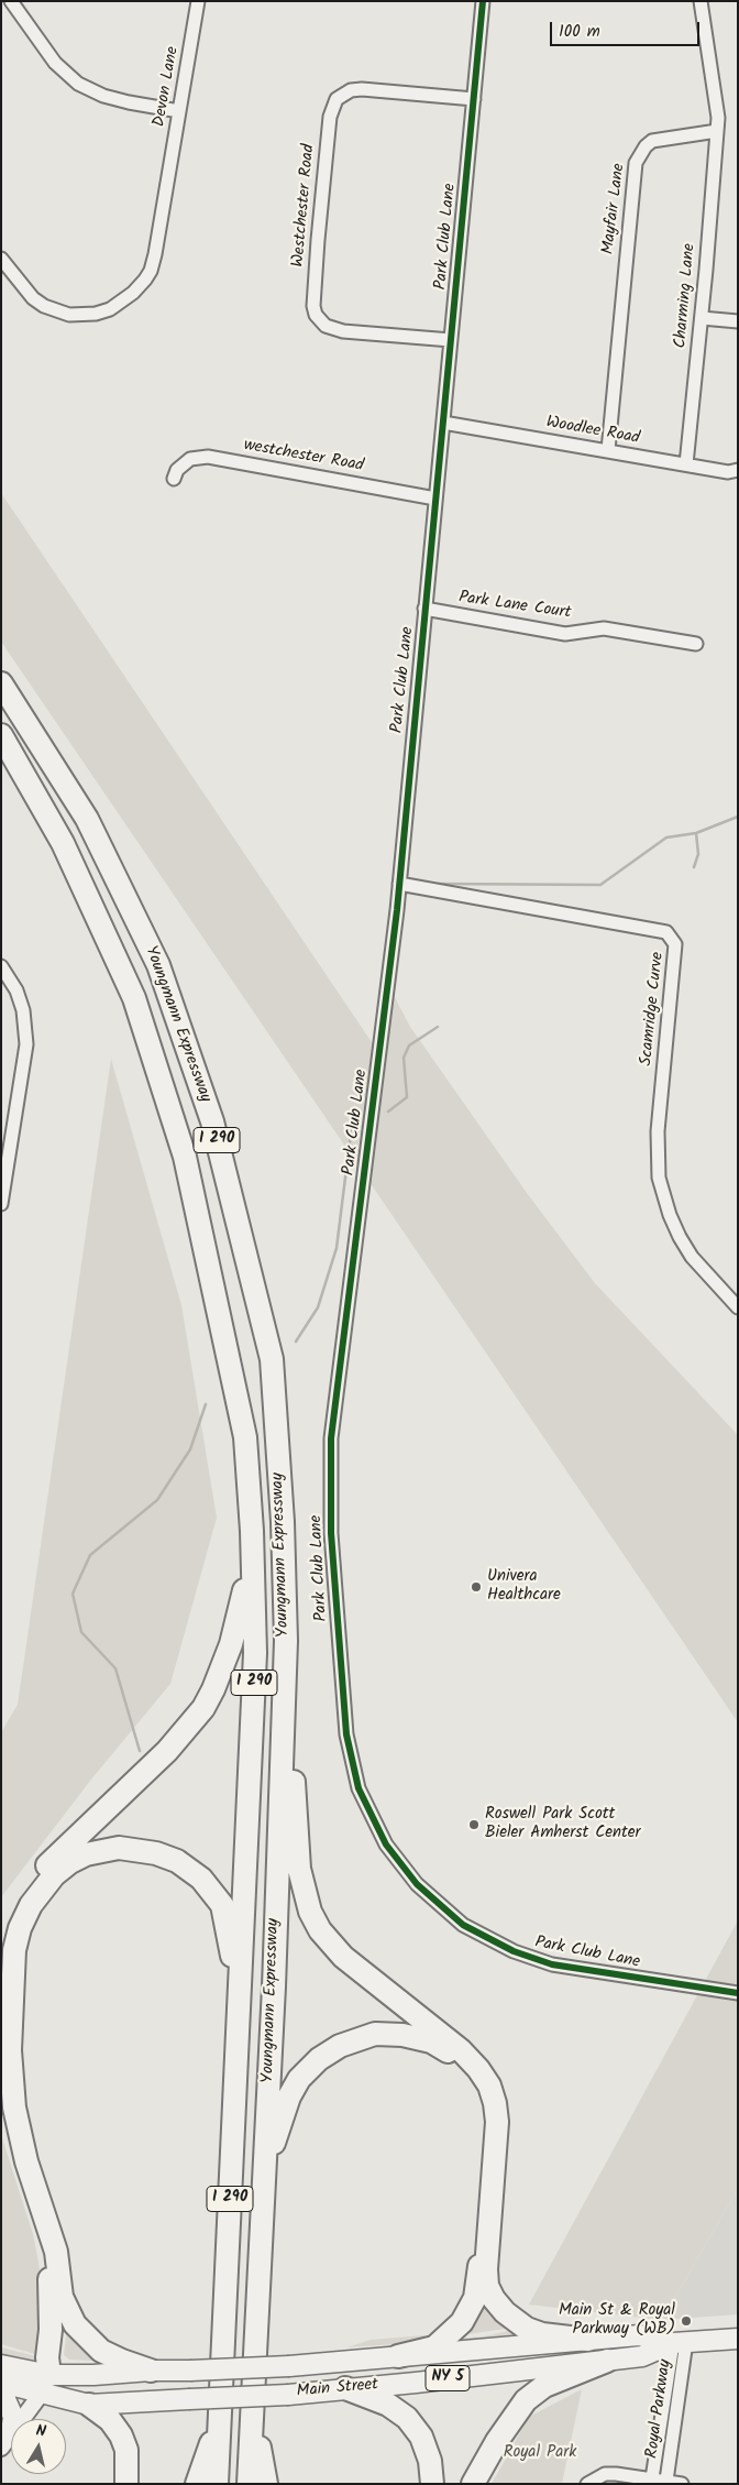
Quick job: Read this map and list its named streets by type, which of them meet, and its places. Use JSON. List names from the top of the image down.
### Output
{
  "streets": {
    "highway": ["Youngmann Expressway", "I 290"],
    "main road": ["NY 5", "Main Street"],
    "street": [
      "Devon Lane",
      "Westchester Road",
      "Mayfair Lane",
      "Park Club Lane",
      "Charming Lane",
      "Woodlee Road",
      "westchester Road",
      "Park Lane Court",
      "Scamridge Curve",
      "Royal Parkway"
    ]
  },
  "crossings": [
    ["Westchester Road", "Park Club Lane"],
    ["Mayfair Lane", "Charming Lane"],
    ["Mayfair Lane", "Woodlee Road"],
    ["Park Club Lane", "Woodlee Road"],
    ["Park Club Lane", "westchester Road"],
    ["Park Club Lane", "Park Lane Court"],
    ["Park Club Lane", "Scamridge Curve"],
    ["Charming Lane", "Woodlee Road"],
    ["Main Street", "Royal Parkway"]
  ],
  "parks": ["Royal Park"],
  "places": ["Univera Healthcare", "Roswell Park Scott Bieler Amherst Center", "Main St & Royal Parkway (WB)"],
  "scale_bar": "100 m",
  "north": "top"
}
